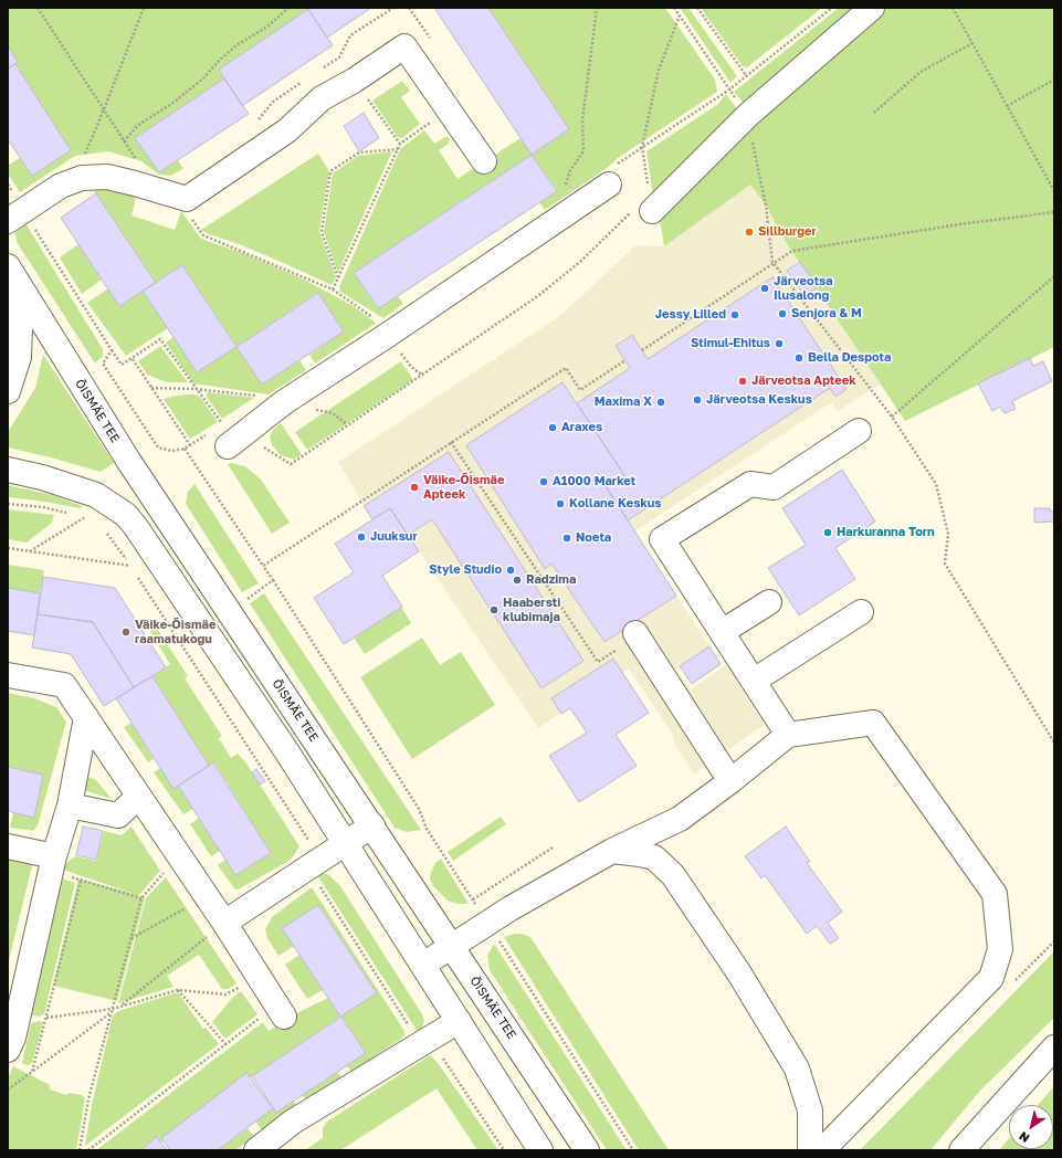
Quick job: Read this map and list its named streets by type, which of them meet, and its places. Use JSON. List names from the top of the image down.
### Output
{
  "streets": {
    "street": ["ÕISMÄE TEE"]
  },
  "places": [
    "Sillburger",
    "Järveotsa Ilusalong",
    "Senjora & M",
    "Jessy Lilled",
    "Stimul-Ehitus",
    "Bella Despota",
    "Järveotsa Apteek",
    "Järveotsa Keskus",
    "Maxima X",
    "Araxes",
    "A1000 Market",
    "Väike-Õismäe Apteek",
    "Kollane Keskus",
    "Harkuranna Torn",
    "Juuksur",
    "Noeta",
    "Style Studio",
    "Radzima",
    "Haabersti klubimaja",
    "Väike-Õismäe raamatukogu"
  ],
  "north": "bottom left"
}
